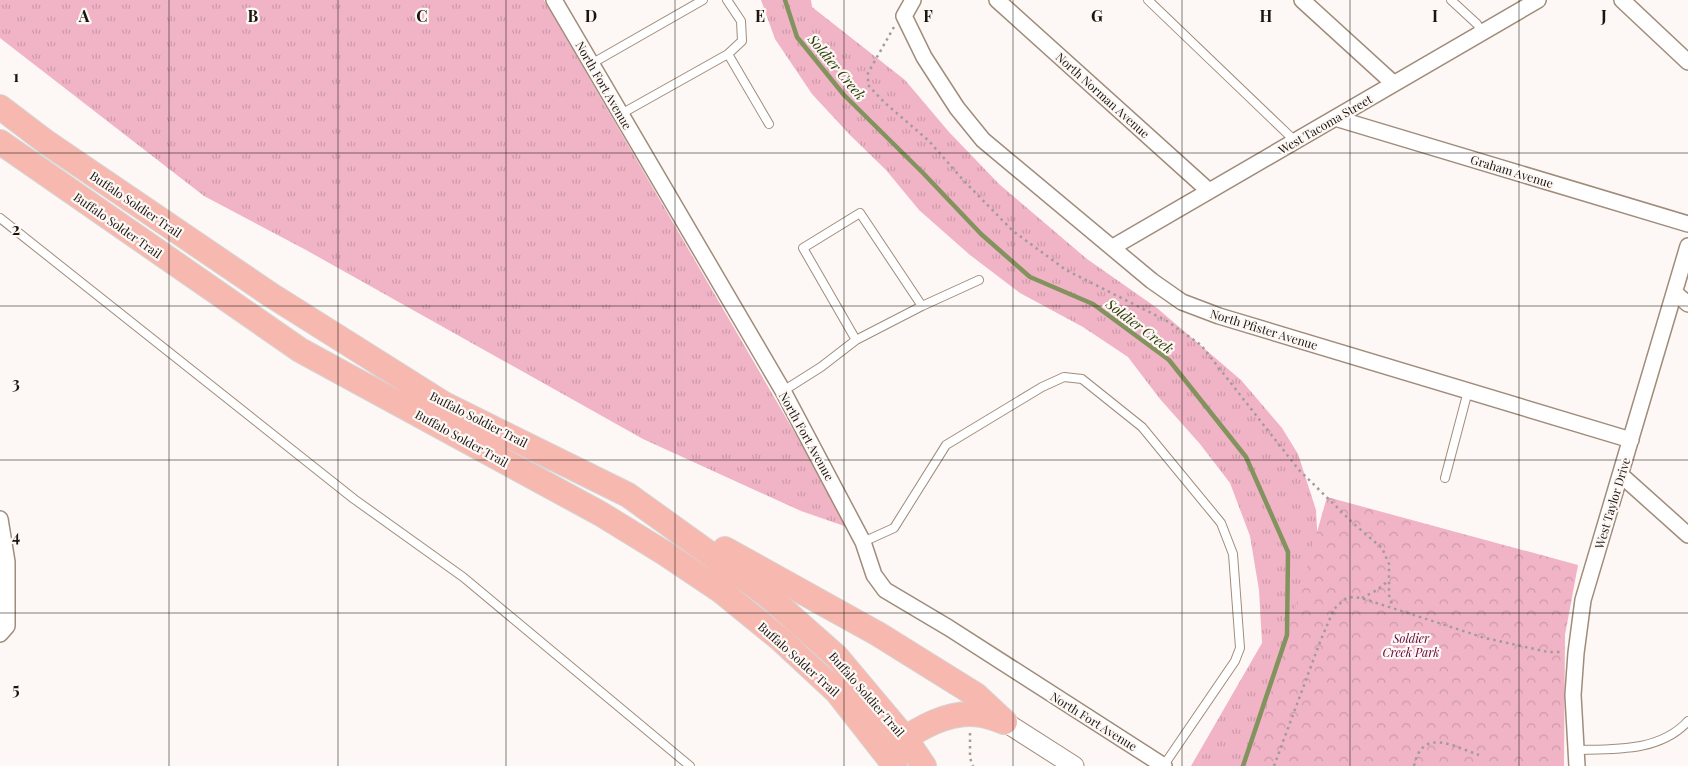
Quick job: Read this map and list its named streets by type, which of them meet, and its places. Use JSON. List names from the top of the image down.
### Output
{
  "streets": {
    "main road": ["Buffalo Soldier Trail", "Buffalo Solder Trail"],
    "street": [
      "North Fort Avenue",
      "North Norman Avenue",
      "West Tacoma Street",
      "Graham Avenue",
      "North Pfister Avenue",
      "West Taylor Drive"
    ]
  },
  "crossings": [
    ["North Norman Avenue", "West Tacoma Street"],
    ["West Tacoma Street", "Graham Avenue"],
    ["West Tacoma Street", "North Pfister Avenue"],
    ["North Pfister Avenue", "West Taylor Drive"]
  ],
  "water": ["Soldier Creek"],
  "parks": ["Soldier Creek Park"],
  "grid": {
    "columns": [
      "A",
      "B",
      "C",
      "D",
      "E",
      "F",
      "G",
      "H",
      "I",
      "J"
    ],
    "rows": [
      "1",
      "2",
      "3",
      "4",
      "5"
    ]
  }
}
